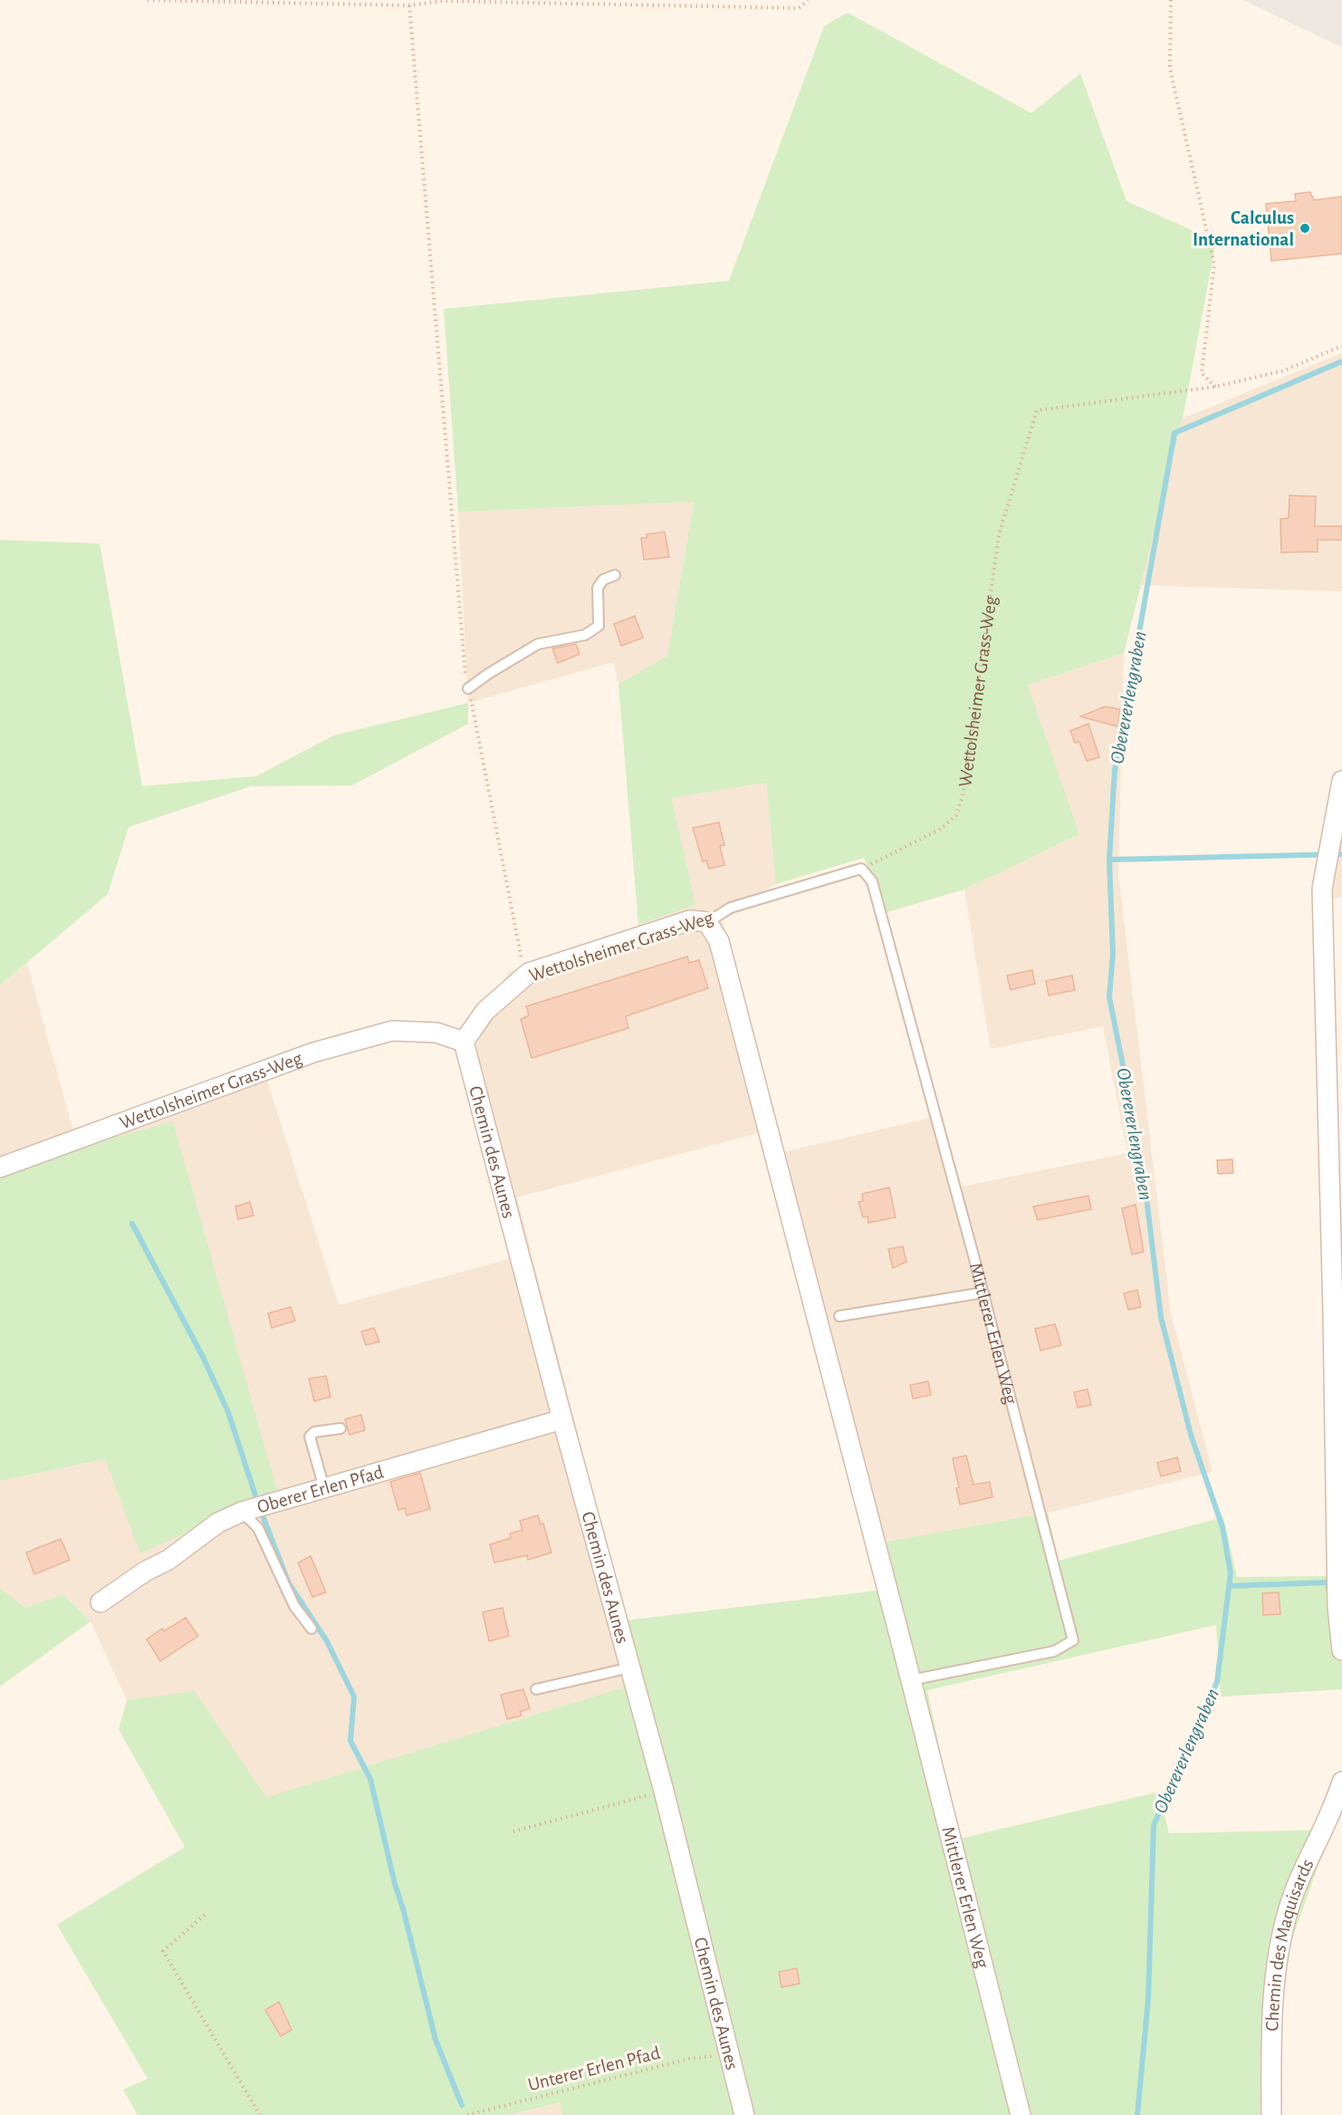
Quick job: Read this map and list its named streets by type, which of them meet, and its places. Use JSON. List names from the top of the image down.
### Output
{
  "streets": {
    "street": [
      "Wettolsheimer Grass-Weg",
      "Chemin des Aunes",
      "Mittlerer Erlen Weg",
      "Oberer Erlen Pfad",
      "Chemin des Maquisards"
    ],
    "path": ["Unterer Erlen Pfad"]
  },
  "crossings": [
    ["Wettolsheimer Grass-Weg", "Chemin des Aunes"],
    ["Wettolsheimer Grass-Weg", "Mittlerer Erlen Weg"],
    ["Chemin des Aunes", "Oberer Erlen Pfad"],
    ["Chemin des Aunes", "Unterer Erlen Pfad"]
  ],
  "water": ["Oberererlengraben"],
  "places": ["Calculus International"]
}
